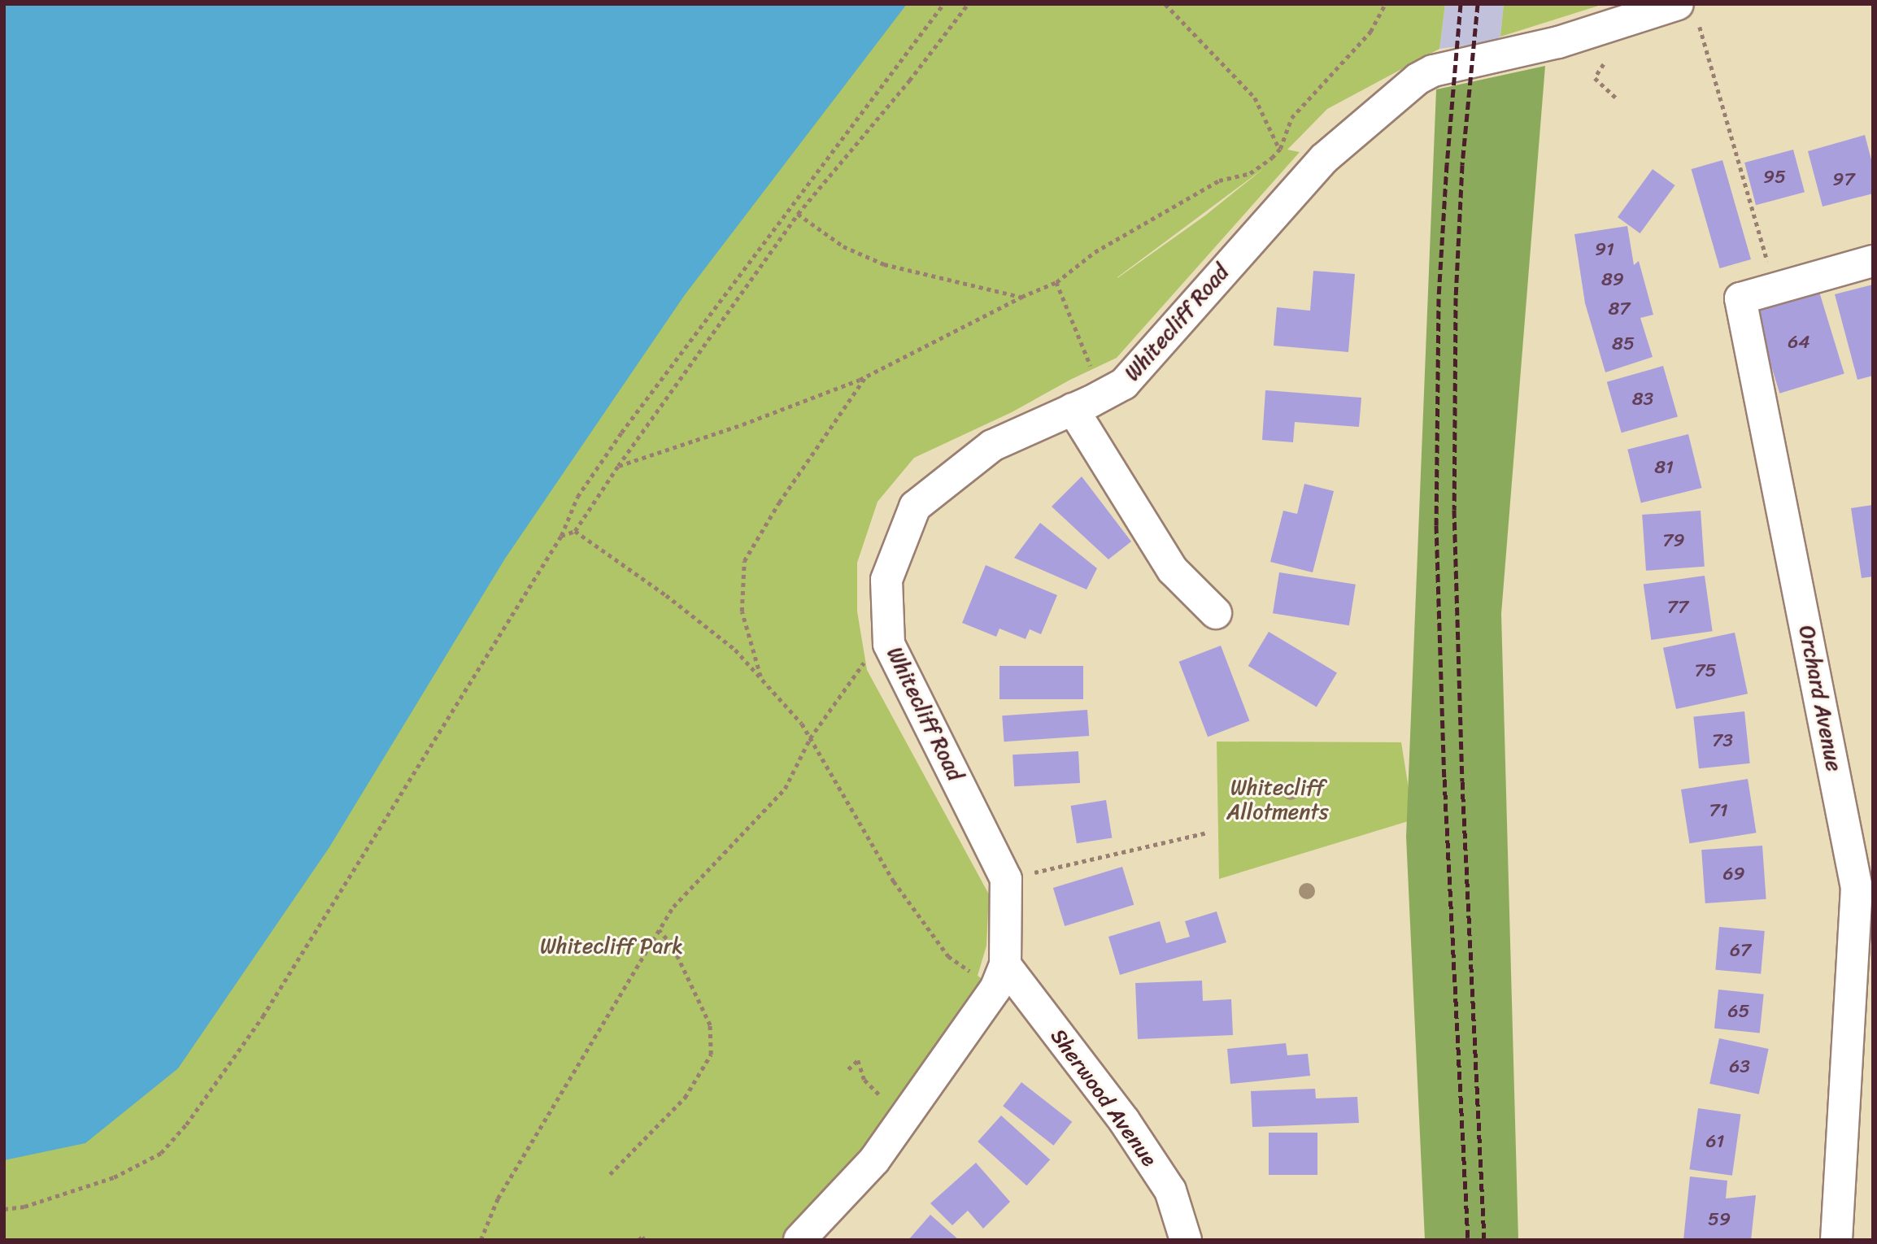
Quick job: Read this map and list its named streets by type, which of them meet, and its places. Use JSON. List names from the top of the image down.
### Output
{
  "streets": {
    "street": ["Whitecliff Road", "Orchard Avenue", "Sherwood Avenue"]
  },
  "crossings": [
    ["Whitecliff Road", "Sherwood Avenue"]
  ],
  "parks": ["Whitecliff Allotments", "Whitecliff Park"],
  "house_numbers": [
    "95",
    "97",
    "91",
    "89",
    "87",
    "64",
    "85",
    "83",
    "81",
    "79",
    "77",
    "75",
    "73",
    "71",
    "69",
    "67",
    "65",
    "63",
    "61",
    "59"
  ]
}
